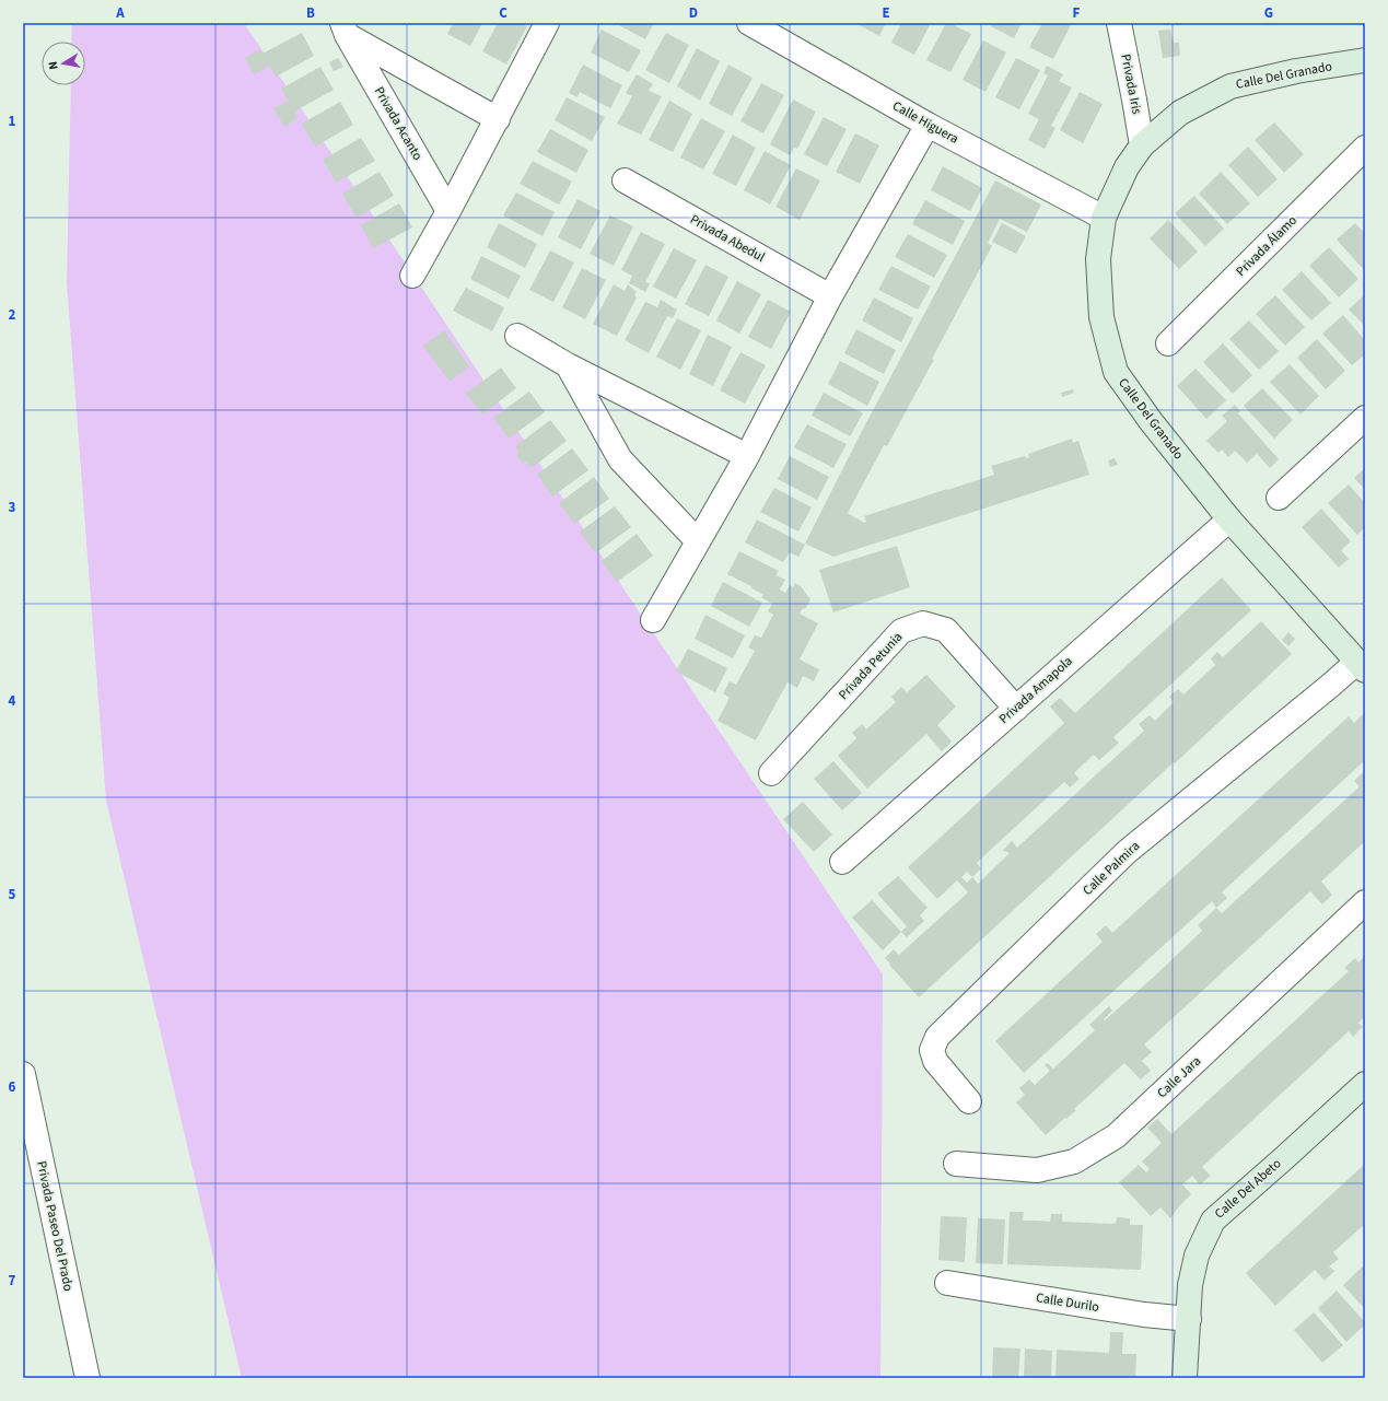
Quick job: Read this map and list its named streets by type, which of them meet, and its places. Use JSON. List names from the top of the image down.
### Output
{
  "streets": {
    "main road": ["Calle Del Granado", "Calle Del Abeto"],
    "street": [
      "Privada Iris",
      "Calle Higuera",
      "Privada Acanto",
      "Privada Abedul",
      "Privada Álamo",
      "Privada Petunia",
      "Privada Amapola",
      "Calle Palmira",
      "Calle Jara",
      "Privada Paseo Del Prado",
      "Calle Durilo"
    ]
  },
  "crossings": [
    ["Calle Del Granado", "Privada Iris"],
    ["Calle Del Granado", "Calle Higuera"],
    ["Calle Del Granado", "Privada Amapola"],
    ["Calle Del Granado", "Calle Palmira"],
    ["Privada Petunia", "Privada Amapola"],
    ["Calle Del Abeto", "Calle Durilo"]
  ],
  "north": "left",
  "grid": {
    "columns": [
      "A",
      "B",
      "C",
      "D",
      "E",
      "F",
      "G"
    ],
    "rows": [
      "1",
      "2",
      "3",
      "4",
      "5",
      "6",
      "7"
    ]
  }
}
